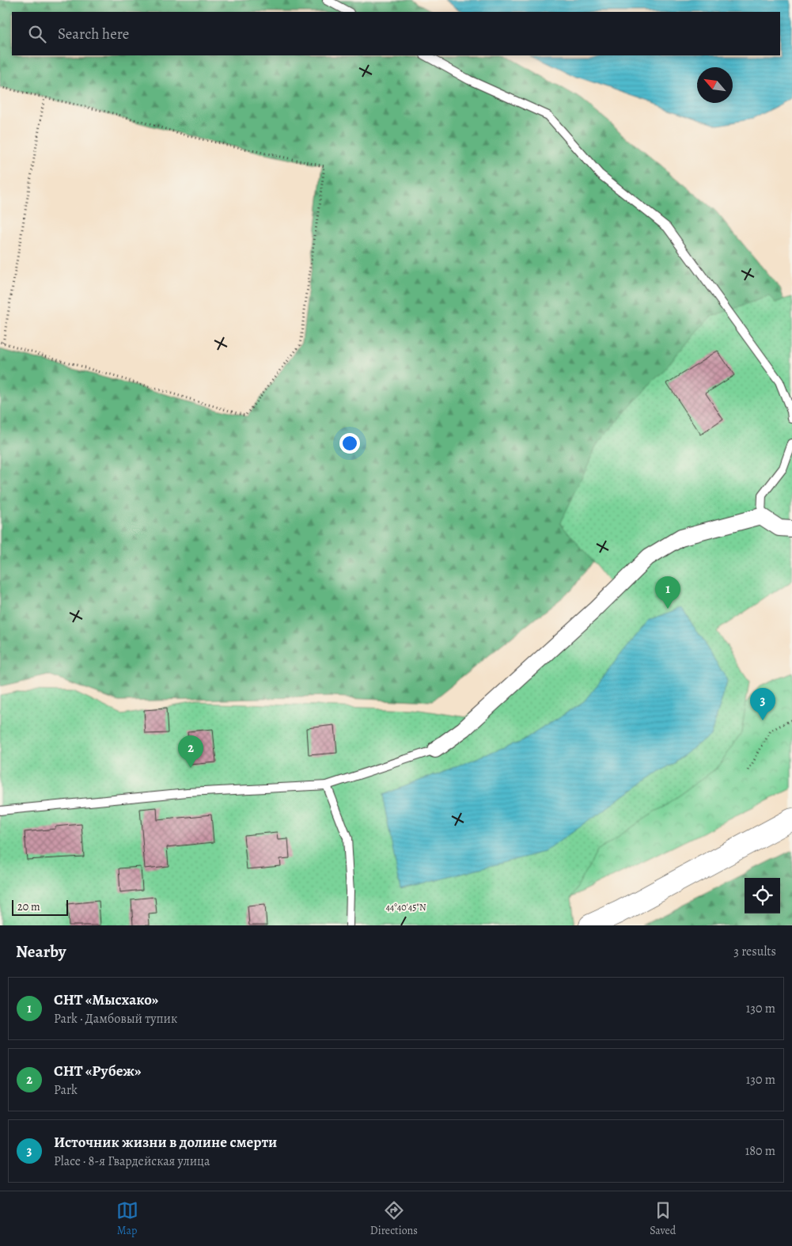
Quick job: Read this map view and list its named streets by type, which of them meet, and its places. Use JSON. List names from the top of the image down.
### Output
{
  "scale_bar": "20 m",
  "north": "top left",
  "page": {
    "search": "Search here",
    "pins": ["1", "3", "2"],
    "scale": "20 m",
    "heading": ["Nearby", "3 results"],
    "list": [
      {
        "mark": "1",
        "name": "СНТ «Мысхако»",
        "note": "Park · Дамбовый тупик",
        "value": "130 m"
      },
      {
        "mark": "2",
        "name": "СНТ «Рубеж»",
        "note": "Park",
        "value": "130 m"
      },
      {
        "mark": "3",
        "name": "Источник жизни в долине смерти",
        "note": "Place · 8-я Гвардейская улица",
        "value": "180 m"
      }
    ],
    "nav": ["Map", "Directions", "Saved"]
  },
  "coordinates": ["44°40'45\"N"]
}
